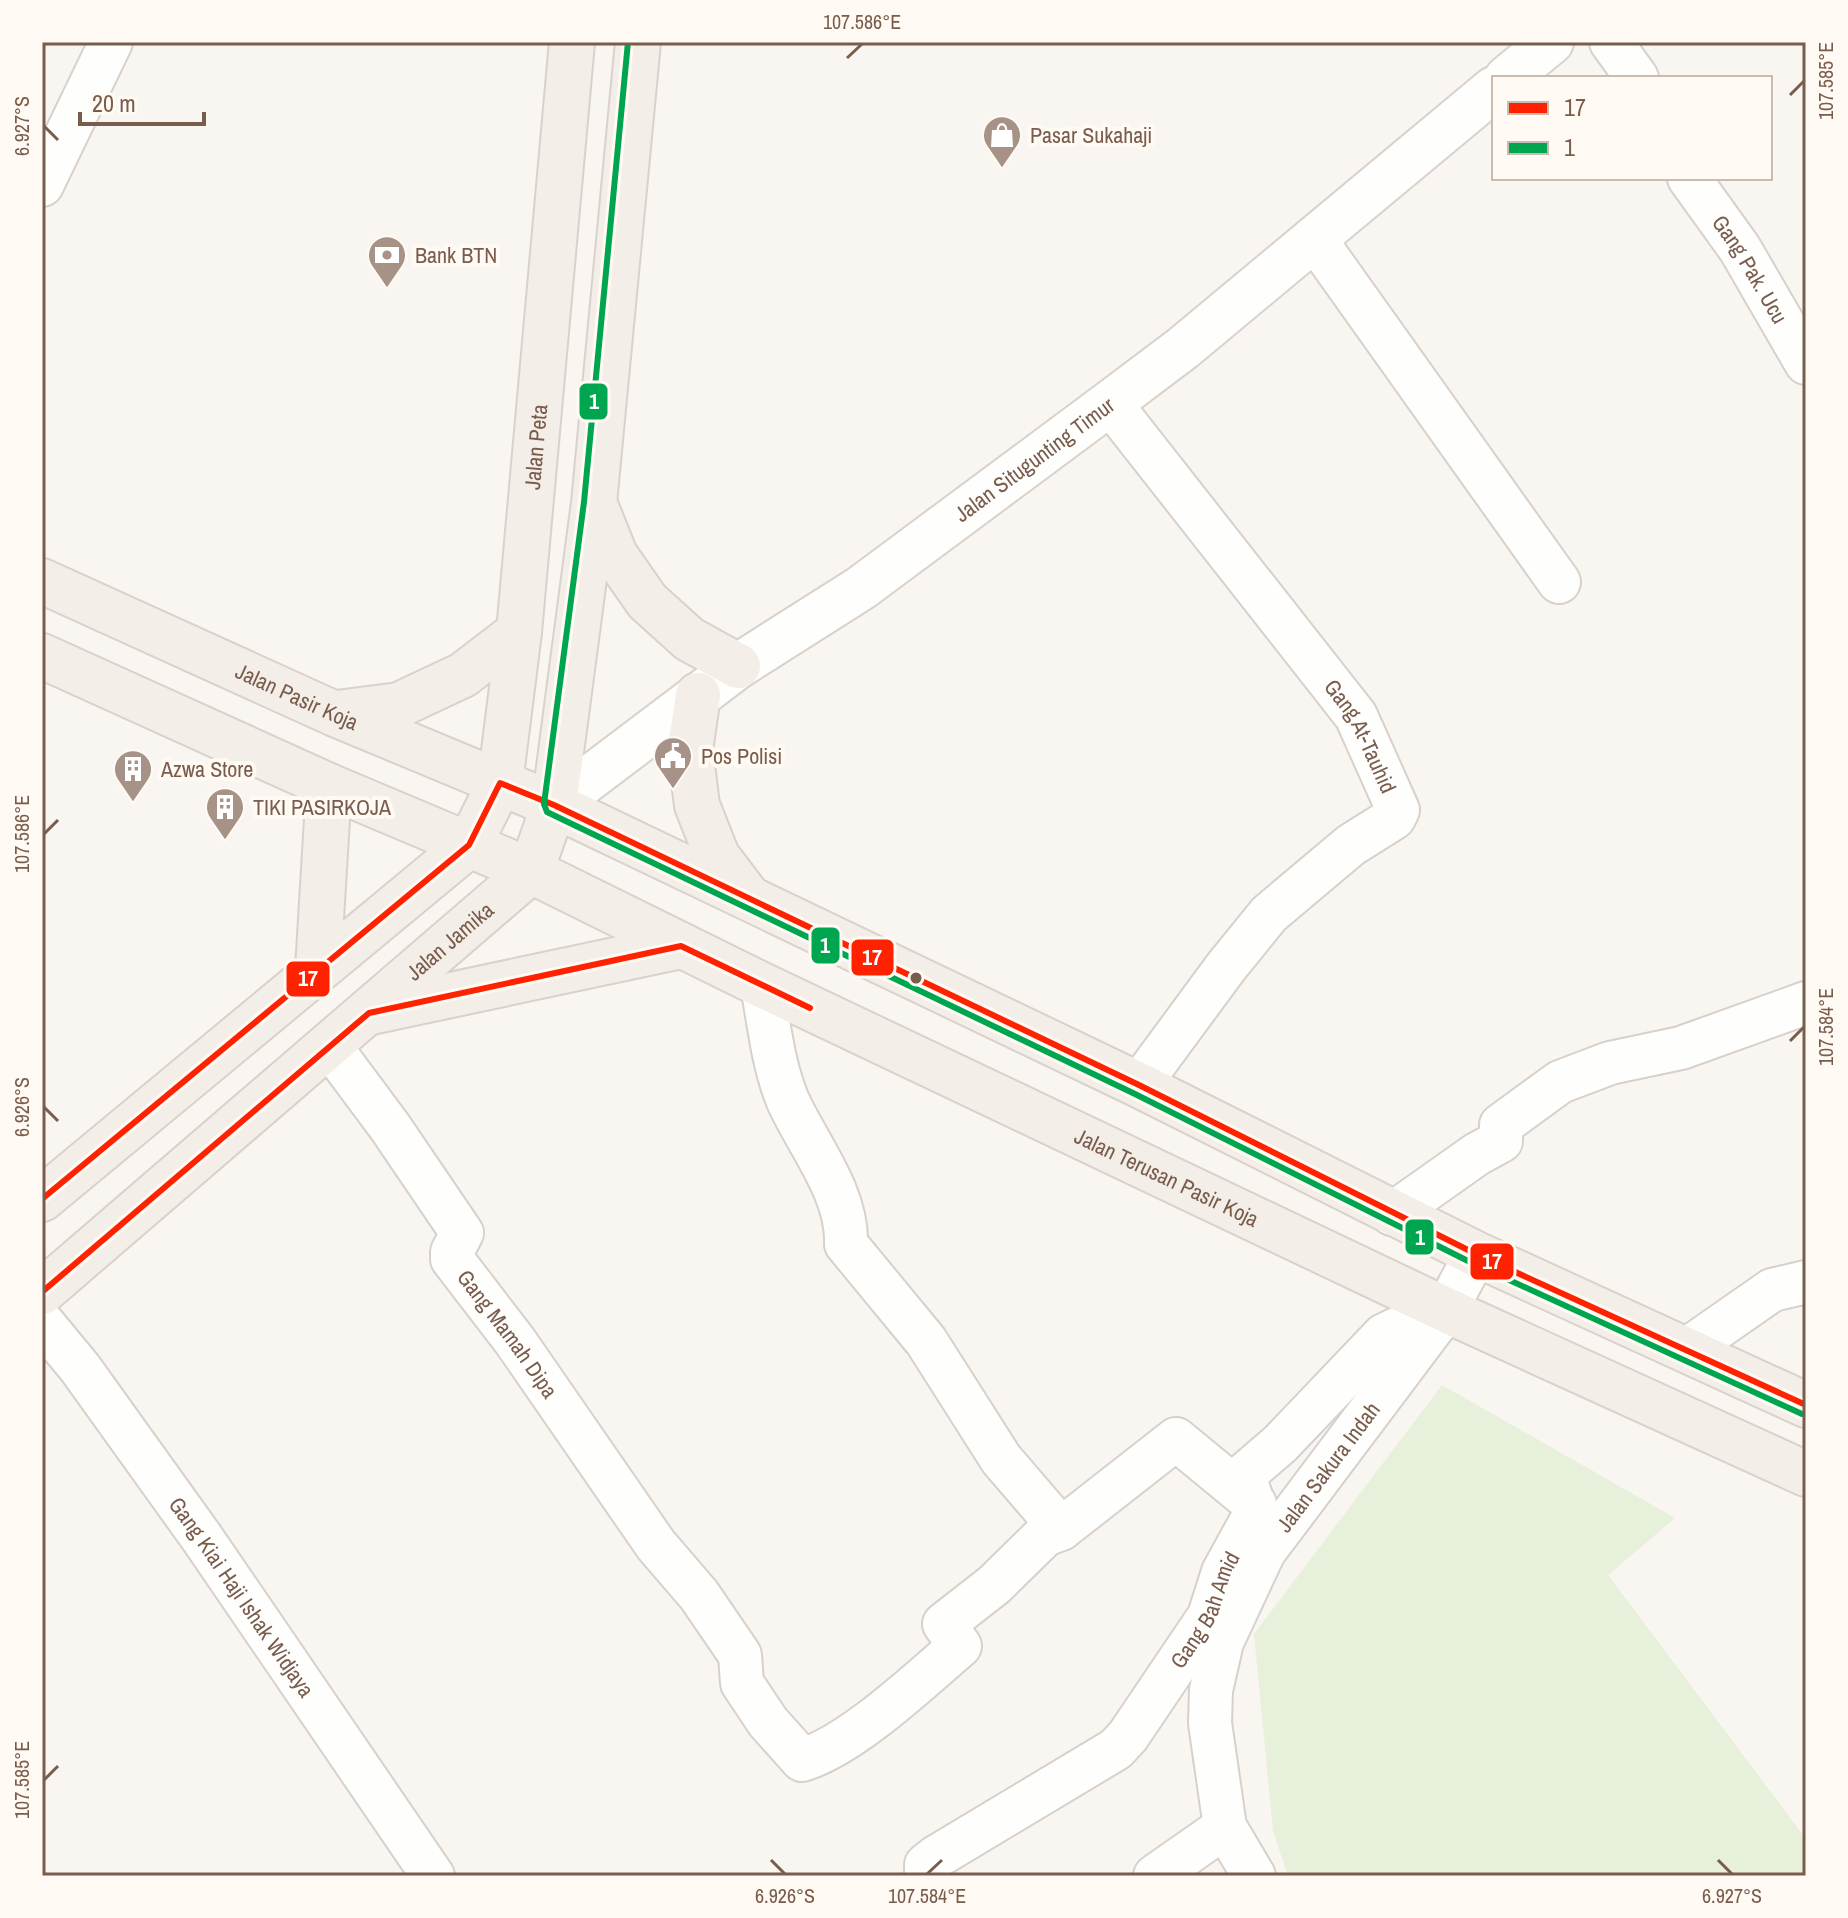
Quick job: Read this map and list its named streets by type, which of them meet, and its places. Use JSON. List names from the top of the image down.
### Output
{
  "streets": {
    "main road": [
      "Jalan Peta",
      "Jalan Pasir Koja",
      "Jalan Jamika",
      "Jalan Terusan Pasir Koja"
    ],
    "street": [
      "Gang Pak. Ucu",
      "Jalan Situgunting Timur",
      "Gang At-Tauhid",
      "Gang Mamah Dipa",
      "Jalan Sakura Indah",
      "Gang Kiai Haji Ishak Widjaya",
      "Gang Bah Amid"
    ]
  },
  "crossings": [
    ["Jalan Peta", "Jalan Pasir Koja"],
    ["Jalan Situgunting Timur", "Jalan Pasir Koja"],
    ["Jalan Situgunting Timur", "Gang At-Tauhid"],
    ["Jalan Jamika", "Jalan Terusan Pasir Koja"],
    ["Jalan Jamika", "Gang Mamah Dipa"],
    ["Jalan Terusan Pasir Koja", "Jalan Sakura Indah"],
    ["Jalan Terusan Pasir Koja", "Gang Bah Amid"],
    ["Jalan Sakura Indah", "Gang Bah Amid"]
  ],
  "places": {
    "shop": ["Pasar Sukahaji"],
    "bank": ["Bank BTN"],
    "public building": ["Pos Polisi"],
    "building": ["Azwa Store", "TIKI PASIRKOJA"]
  },
  "lines": ["transit line 1", "transit line 17"],
  "legend": ["17", "1"],
  "scale_bar": "20 m",
  "coordinates": [
    "107.586°E",
    "107.585°E",
    "6.927°S",
    "107.584°E",
    "6.926°S"
  ]
}
